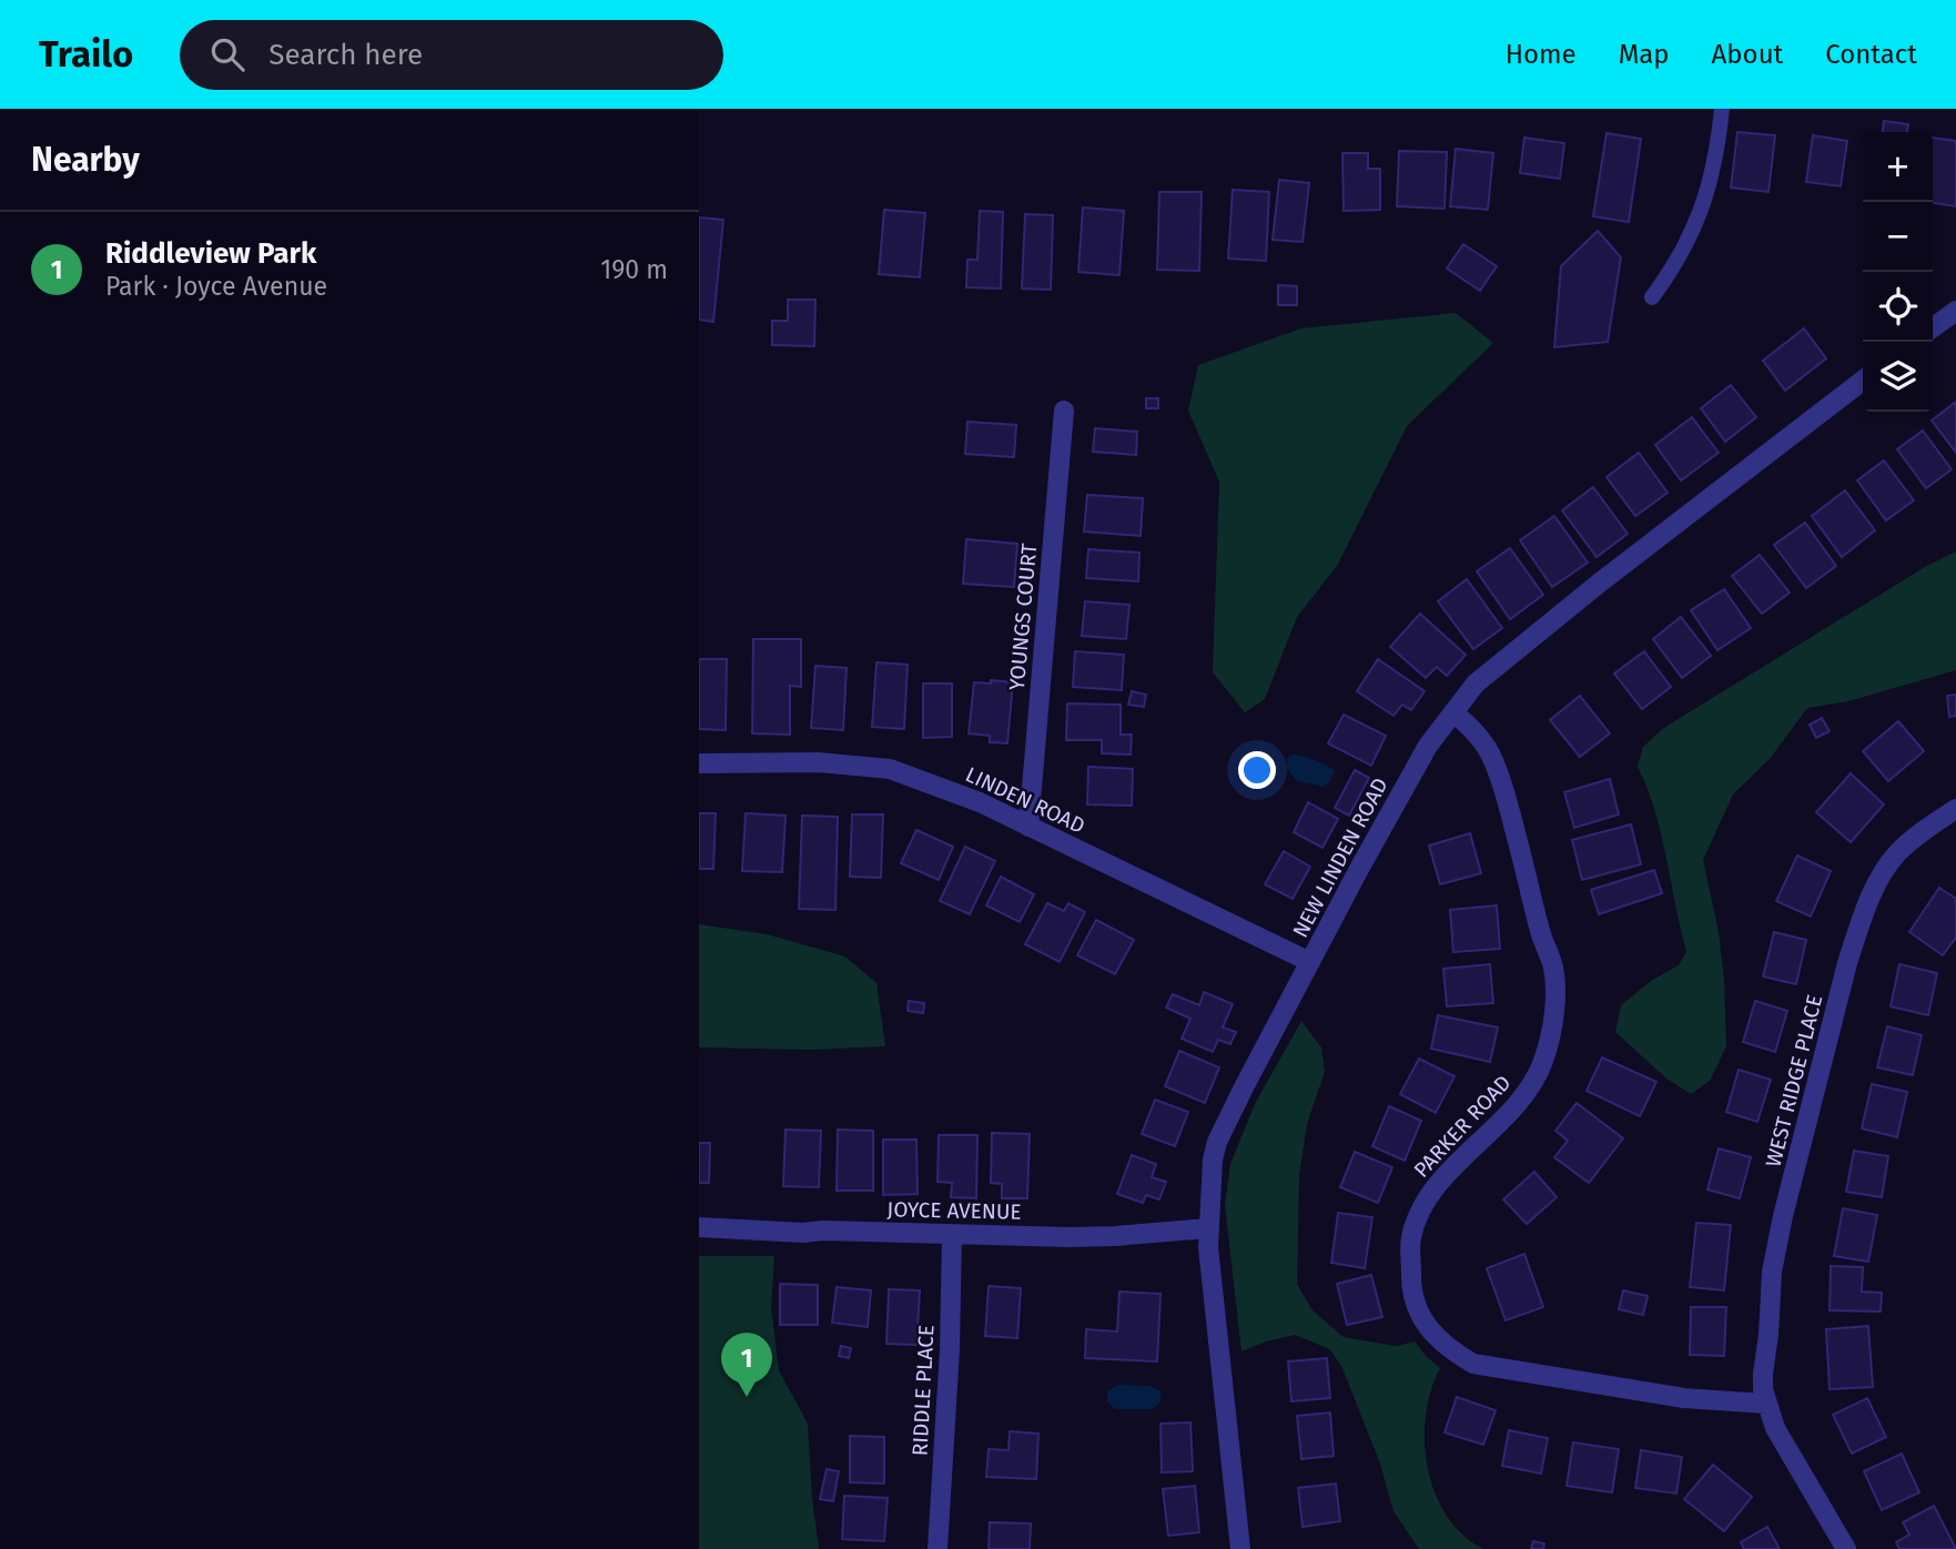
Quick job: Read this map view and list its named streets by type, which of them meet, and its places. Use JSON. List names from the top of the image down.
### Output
{
  "streets": {
    "street": [
      "YOUNGS COURT",
      "LINDEN ROAD",
      "NEW LINDEN ROAD",
      "WEST RIDGE PLACE",
      "PARKER ROAD",
      "JOYCE AVENUE",
      "RIDDLE PLACE"
    ]
  },
  "crossings": [
    ["YOUNGS COURT", "LINDEN ROAD"],
    ["LINDEN ROAD", "NEW LINDEN ROAD"],
    ["NEW LINDEN ROAD", "PARKER ROAD"],
    ["NEW LINDEN ROAD", "JOYCE AVENUE"],
    ["WEST RIDGE PLACE", "PARKER ROAD"],
    ["JOYCE AVENUE", "RIDDLE PLACE"]
  ],
  "page": {
    "header": "Trailo",
    "search": "Search here",
    "nav": [
      "Home",
      "Map",
      "About",
      "Contact"
    ],
    "heading": "Nearby",
    "map_buttons": ["+", "−"],
    "list": [
      {
        "mark": "1",
        "name": "Riddleview Park",
        "note": "Park · Joyce Avenue",
        "value": "190 m"
      }
    ],
    "pins": "1"
  }
}
